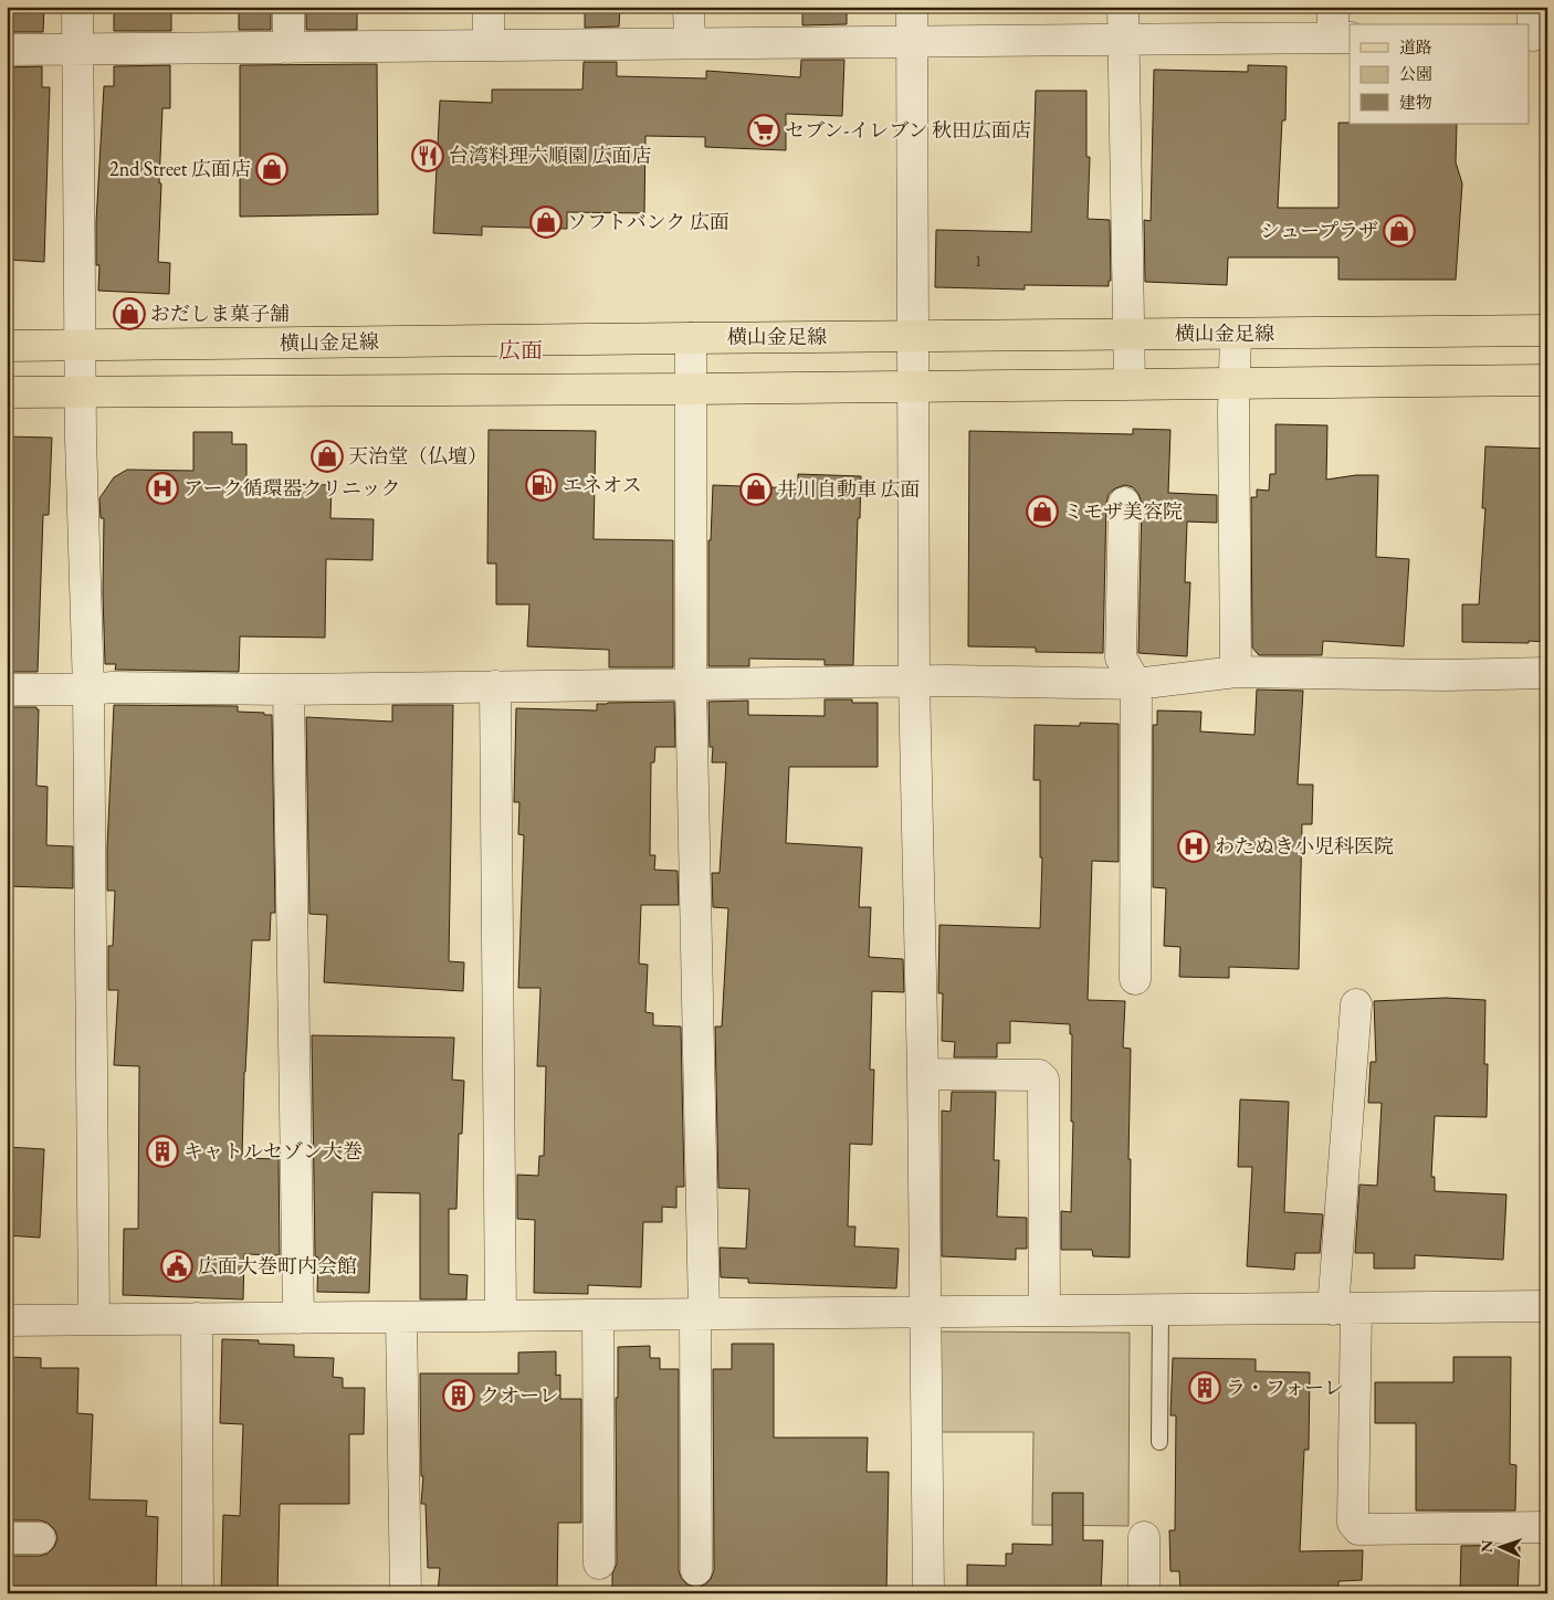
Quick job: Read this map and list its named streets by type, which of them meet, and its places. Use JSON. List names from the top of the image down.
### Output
{
  "streets": {
    "main road": ["横山金足線"]
  },
  "districts": ["広面"],
  "places": {
    "supermarket": ["セブン-イレブン 秋田広面店"],
    "restaurant": ["台湾料理六順園 広面店"],
    "shop": [
      "2nd Street 広面店",
      "ソフトバンク 広面",
      "シュープラザ",
      "おだしま菓子舗",
      "天治堂（仏壇）",
      "井川自動車 広面",
      "ミモザ美容院"
    ],
    "fuel station": ["エネオス"],
    "hospital": ["アーク循環器クリニック", "わたぬき小児科医院"],
    "building": ["キャトルセゾン大巻", "ラ・フォーレ", "クオーレ"],
    "public building": ["広面大巻町内会館"]
  },
  "house_numbers": ["1"],
  "legend": ["道路", "公園", "建物"],
  "north": "left"
}
